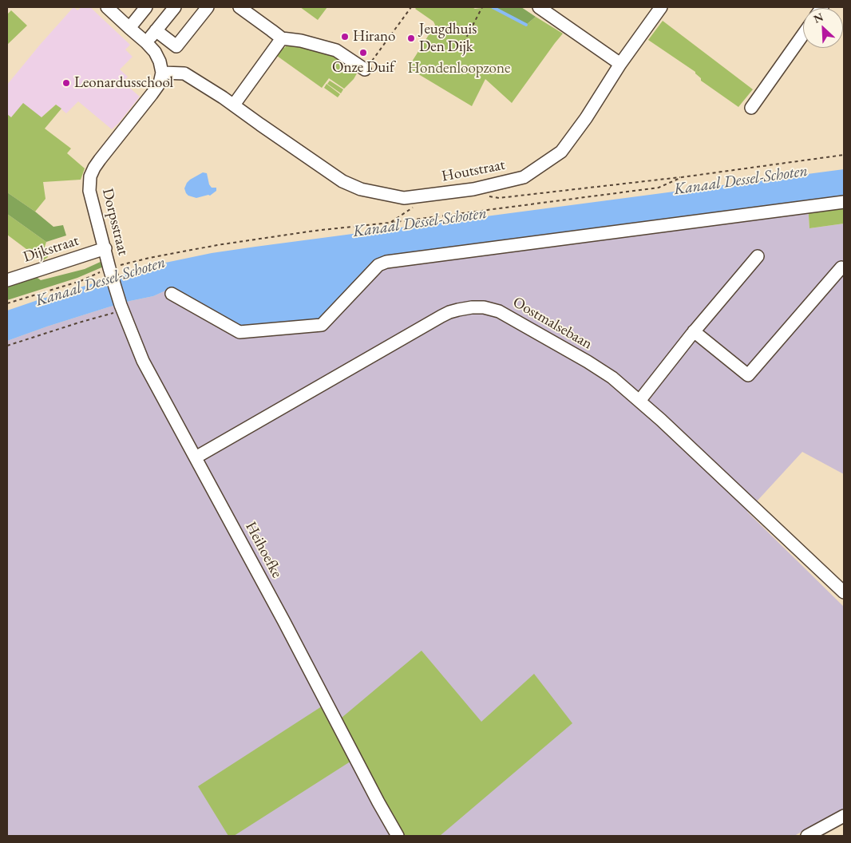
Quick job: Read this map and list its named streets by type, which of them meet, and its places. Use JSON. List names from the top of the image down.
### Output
{
  "streets": {
    "street": [
      "Houtstraat",
      "Dorpsstraat",
      "Dijkstraat",
      "Oostmalsebaan",
      "Heihoefke"
    ]
  },
  "crossings": [
    ["Houtstraat", "Dorpsstraat"],
    ["Dorpsstraat", "Dijkstraat"],
    ["Dorpsstraat", "Heihoefke"],
    ["Oostmalsebaan", "Heihoefke"]
  ],
  "water": ["Kanaal Dessel-Schoten"],
  "parks": ["Hondenloopzone"],
  "places": [
    "Hirano",
    "Jeugdhuis Den Dijk",
    "Onze Duif",
    "Leonardusschool"
  ],
  "north": "top left"
}
